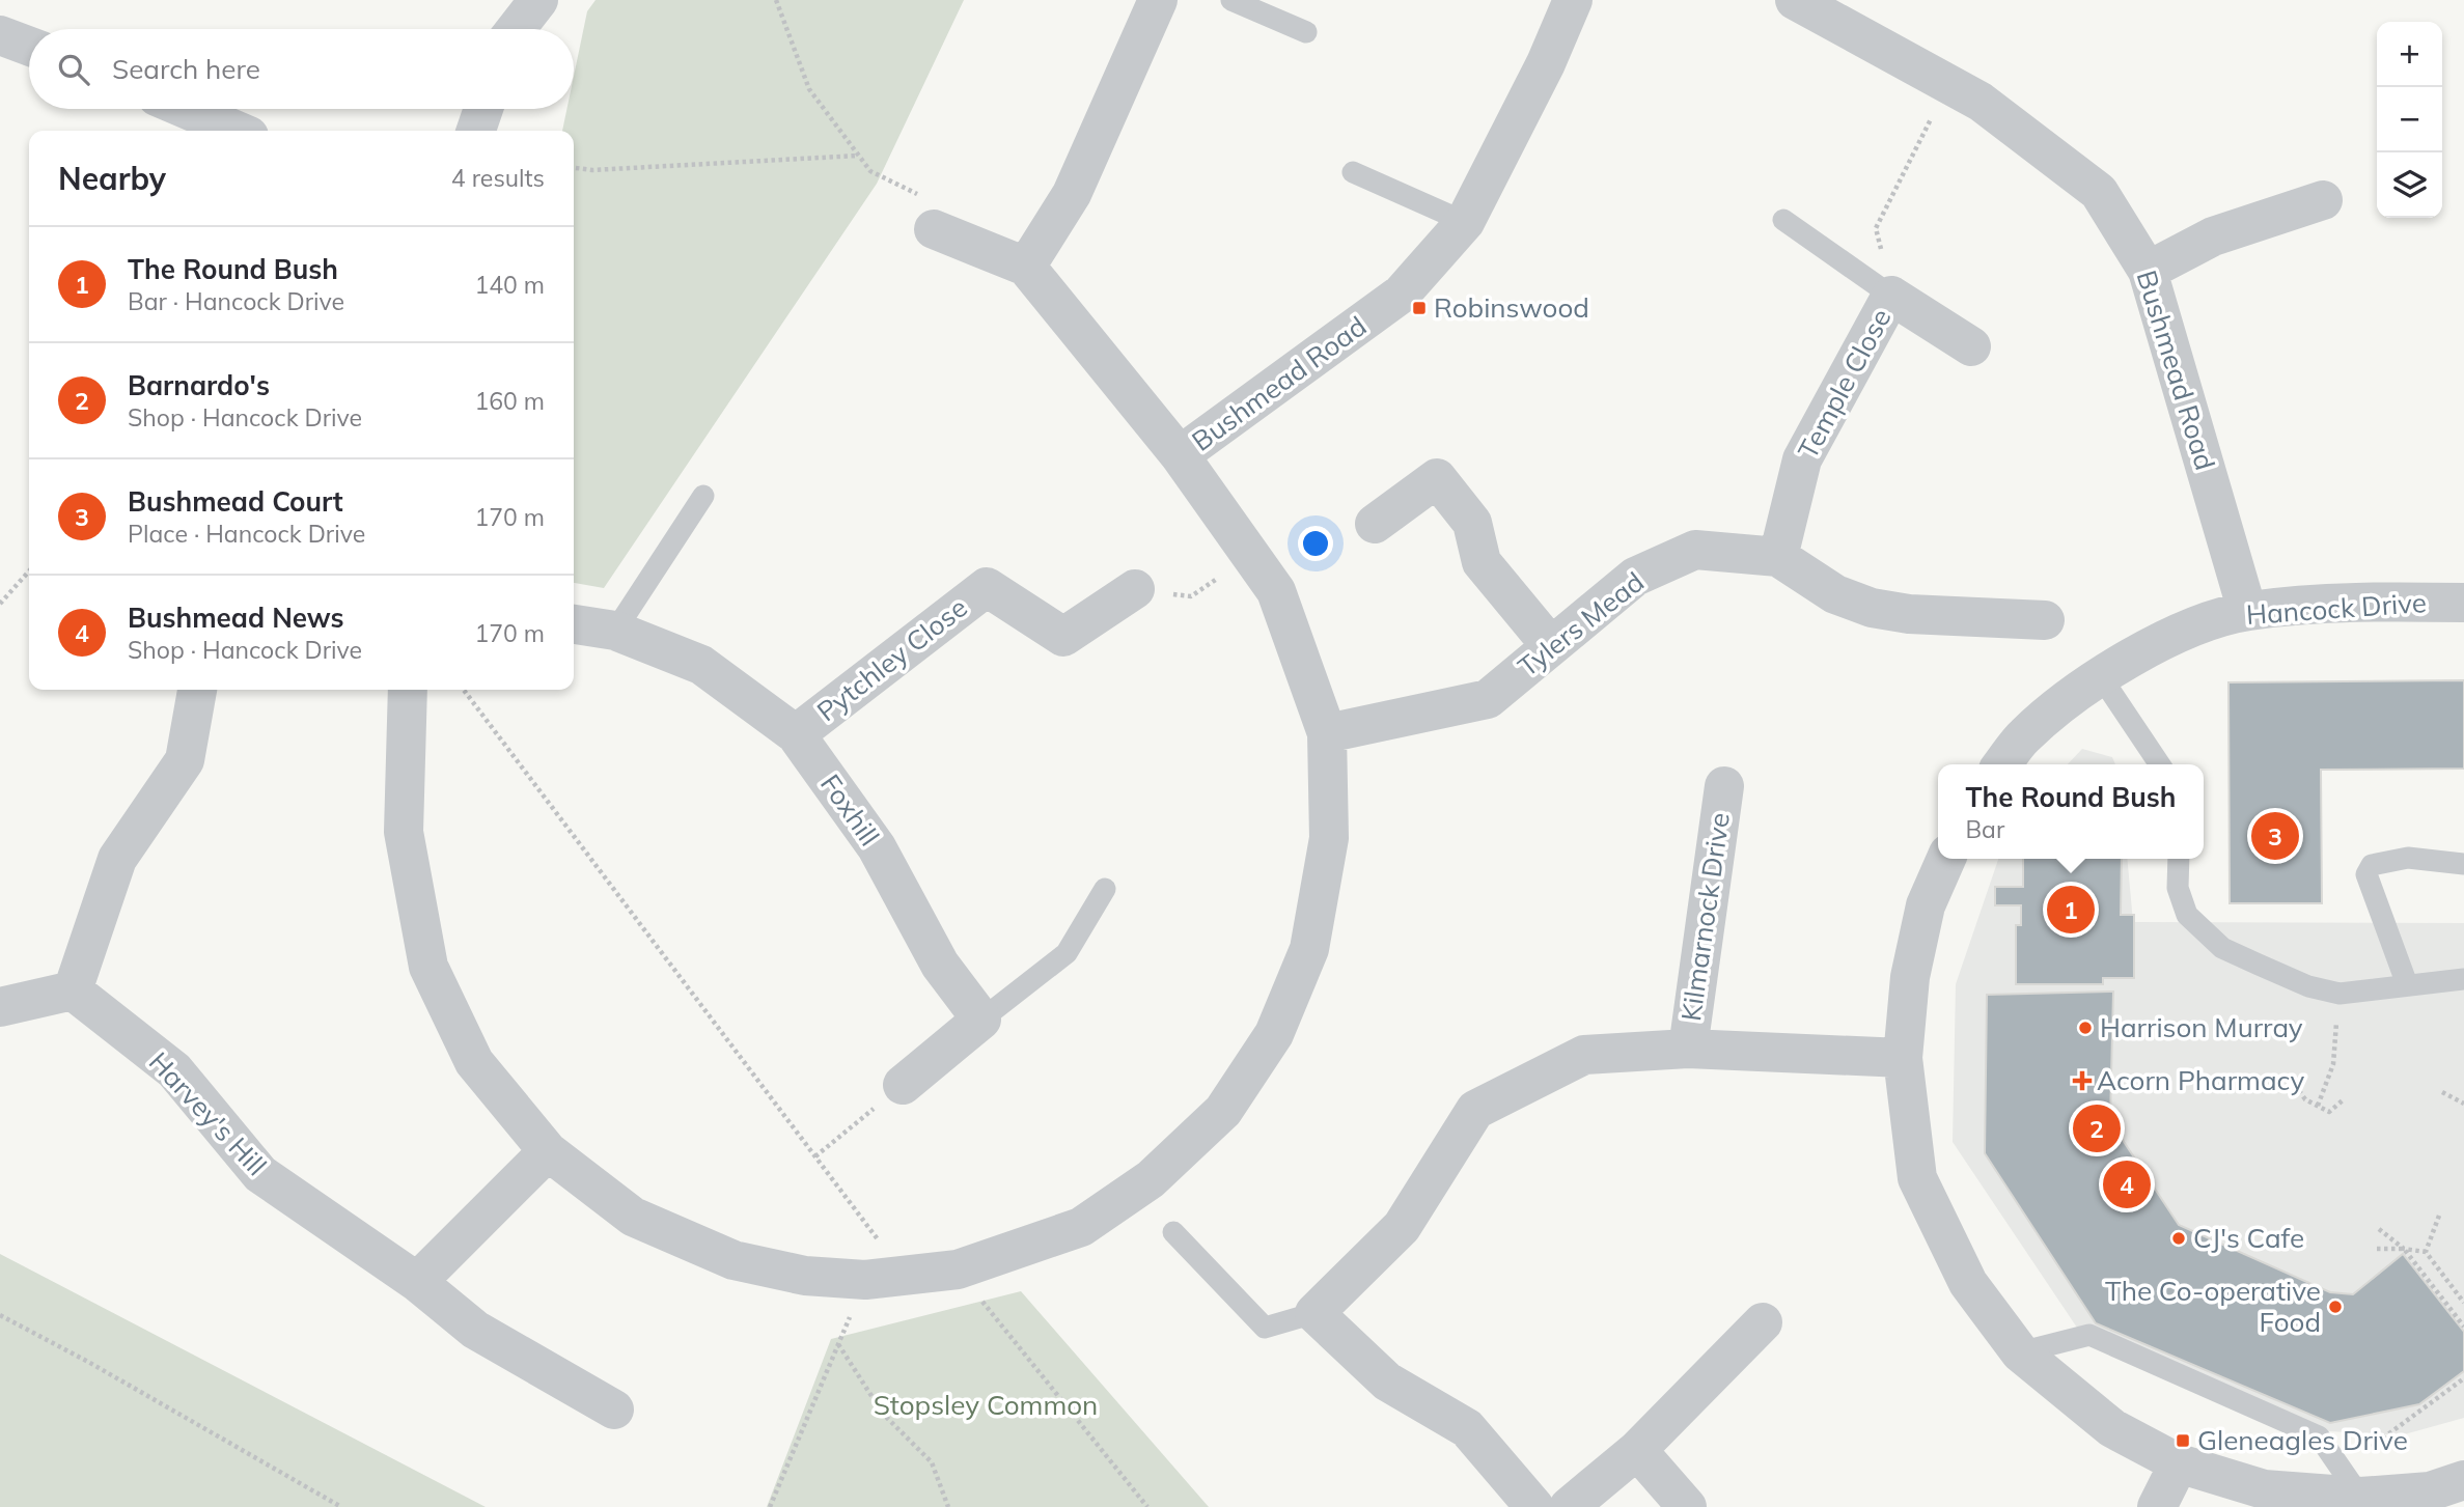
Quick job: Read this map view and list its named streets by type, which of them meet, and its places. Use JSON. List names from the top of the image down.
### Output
{
  "streets": {
    "street": [
      "Bushmead Road",
      "Temple Close",
      "Hancock Drive",
      "Tylers Mead",
      "Pytchley Close",
      "Foxhill",
      "Kilmarnock Drive",
      "Harvey's Hill"
    ]
  },
  "crossings": [
    ["Bushmead Road", "Hancock Drive"],
    ["Bushmead Road", "Tylers Mead"],
    ["Temple Close", "Tylers Mead"],
    ["Pytchley Close", "Foxhill"]
  ],
  "parks": ["Stopsley Common"],
  "places": {
    "transit": ["Robinswood", "Gleneagles Drive"],
    "other": ["Harrison Murray", "CJ's Cafe", "The Co-operative Food"],
    "health": ["Acorn Pharmacy"]
  },
  "page": {
    "map_buttons": ["+", "−"],
    "search": "Search here",
    "heading": ["Nearby", "4 results"],
    "list": [
      {
        "mark": "1",
        "name": "The Round Bush",
        "note": "Bar · Hancock Drive",
        "value": "140 m"
      },
      {
        "mark": "2",
        "name": "Barnardo's",
        "note": "Shop · Hancock Drive",
        "value": "160 m"
      },
      {
        "mark": "3",
        "name": "Bushmead Court",
        "note": "Place · Hancock Drive",
        "value": "170 m"
      },
      {
        "mark": "4",
        "name": "Bushmead News",
        "note": "Shop · Hancock Drive",
        "value": "170 m"
      }
    ],
    "popup": ["The Round Bush", "Bar"],
    "pins": [
      "3",
      "1",
      "2",
      "4"
    ]
  }
}
